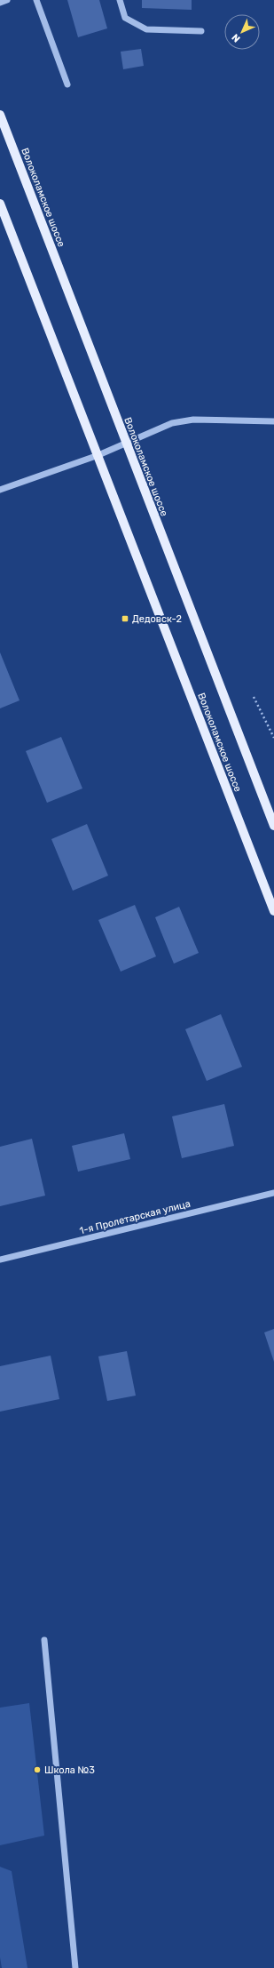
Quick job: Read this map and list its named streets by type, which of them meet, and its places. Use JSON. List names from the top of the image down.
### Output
{
  "streets": {
    "main road": ["Волоколамское шоссе"],
    "street": ["1-я Пролетарская улица"]
  },
  "places": {
    "transit": ["Дедовск-2"],
    "other": ["Школа №3"]
  },
  "north": "bottom left"
}
